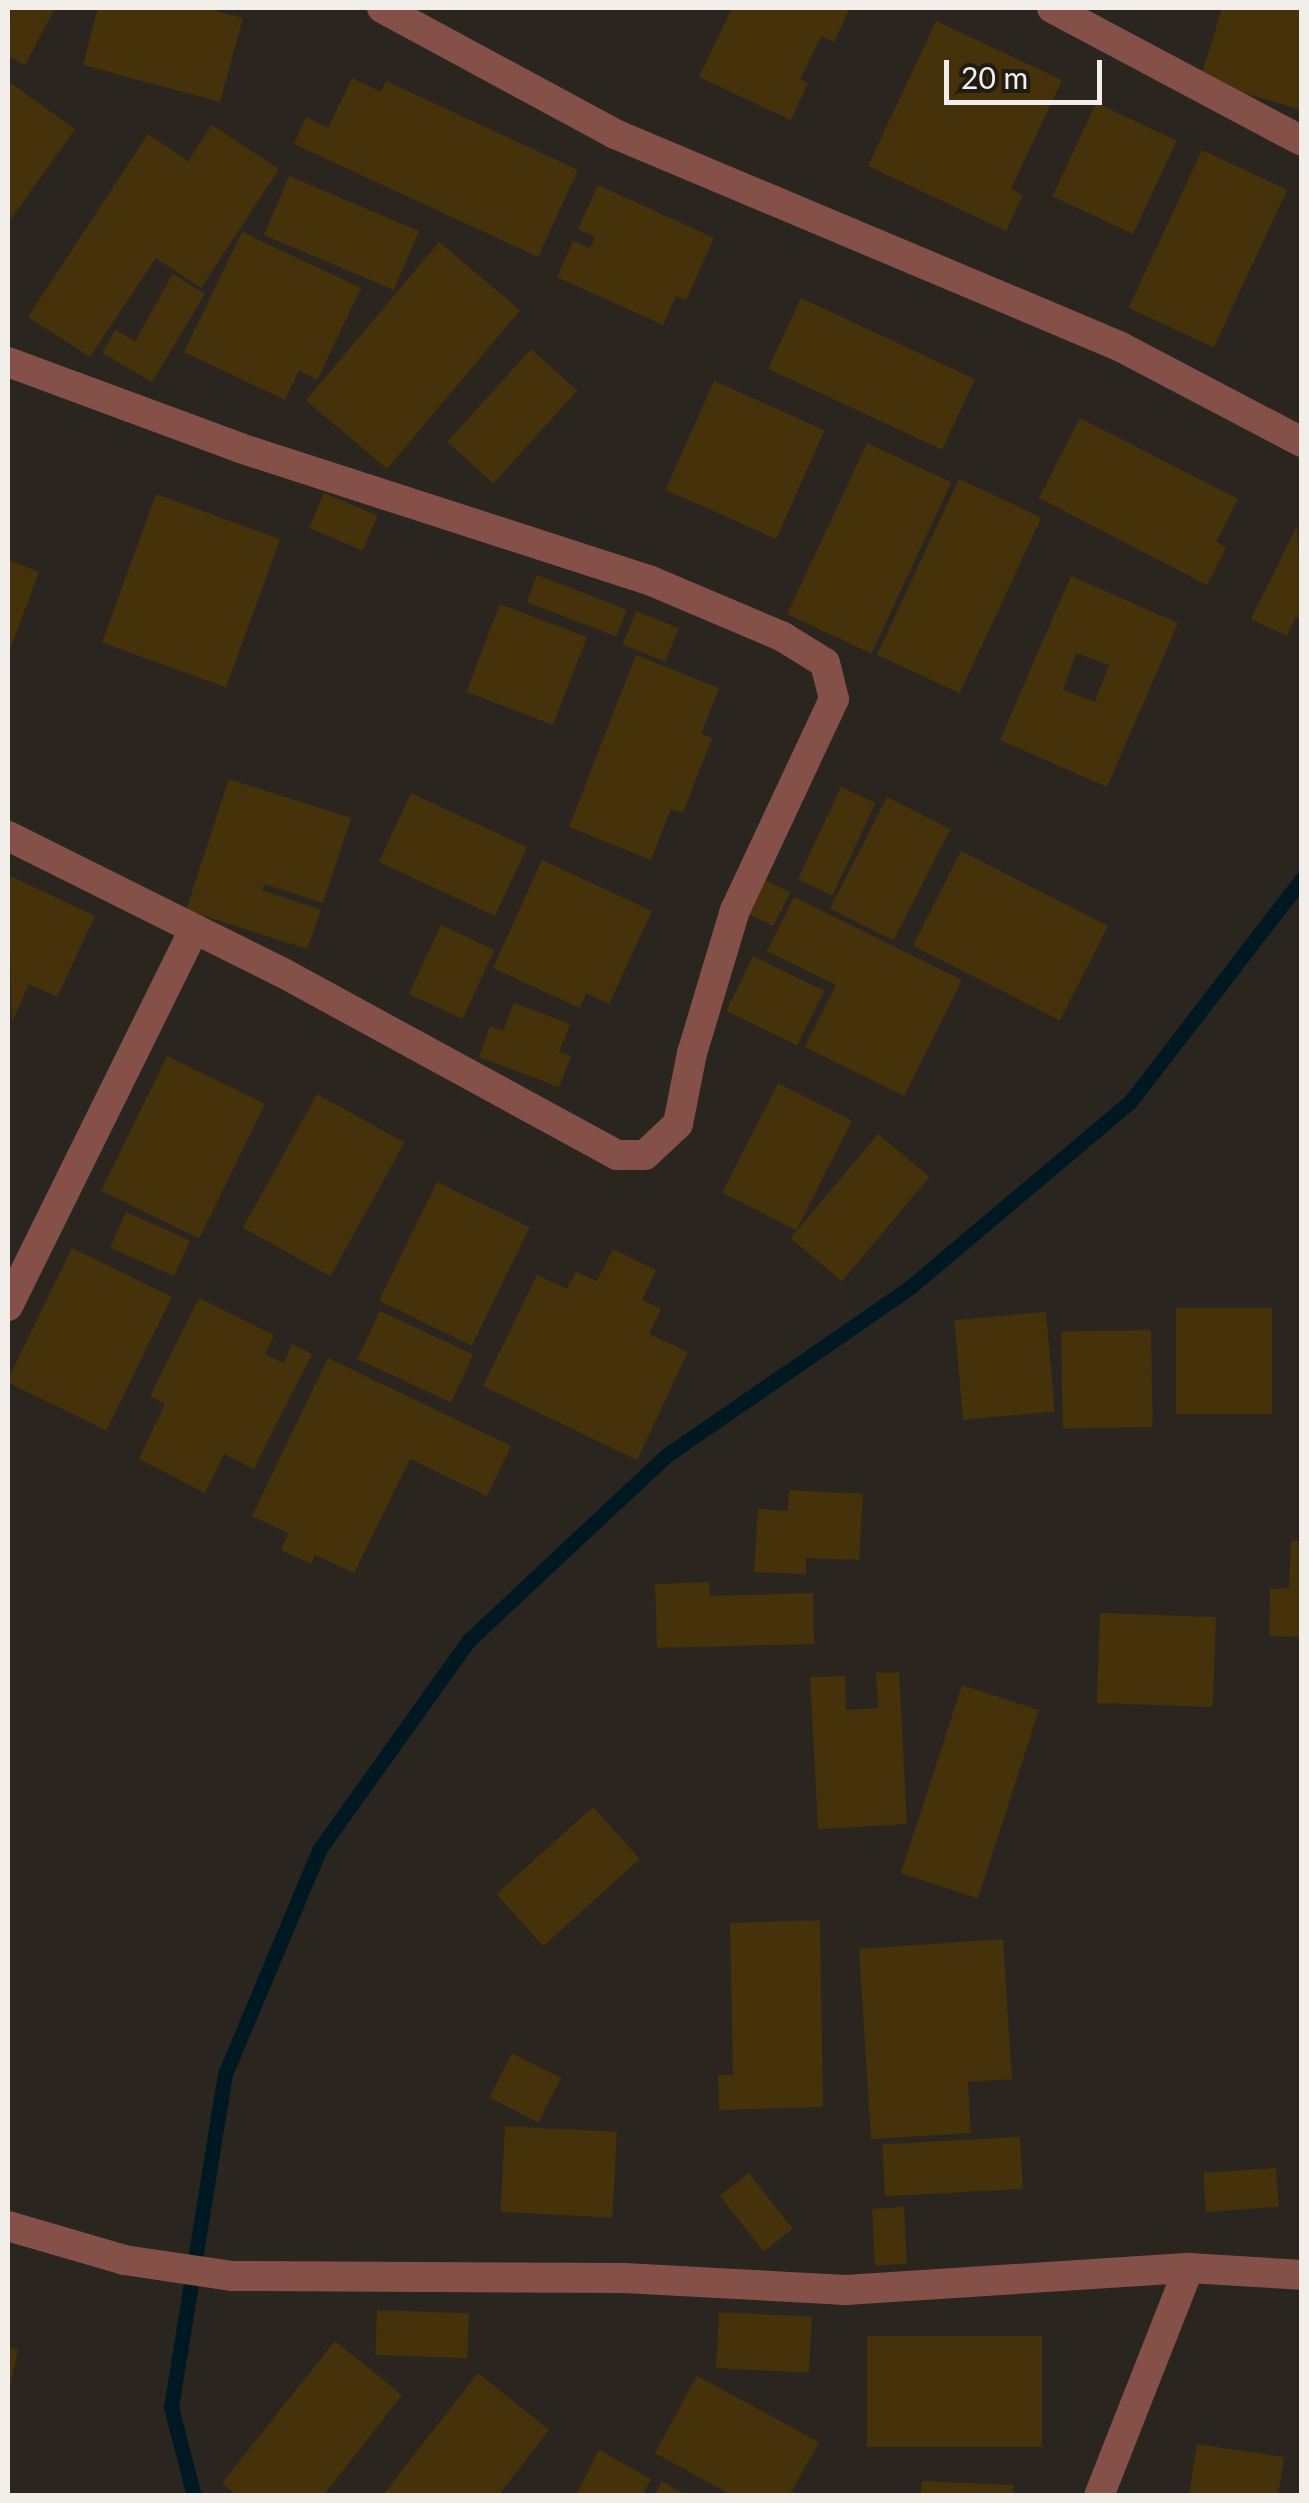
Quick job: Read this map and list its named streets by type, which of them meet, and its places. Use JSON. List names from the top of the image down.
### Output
{
  "scale_bar": "20 m"
}
